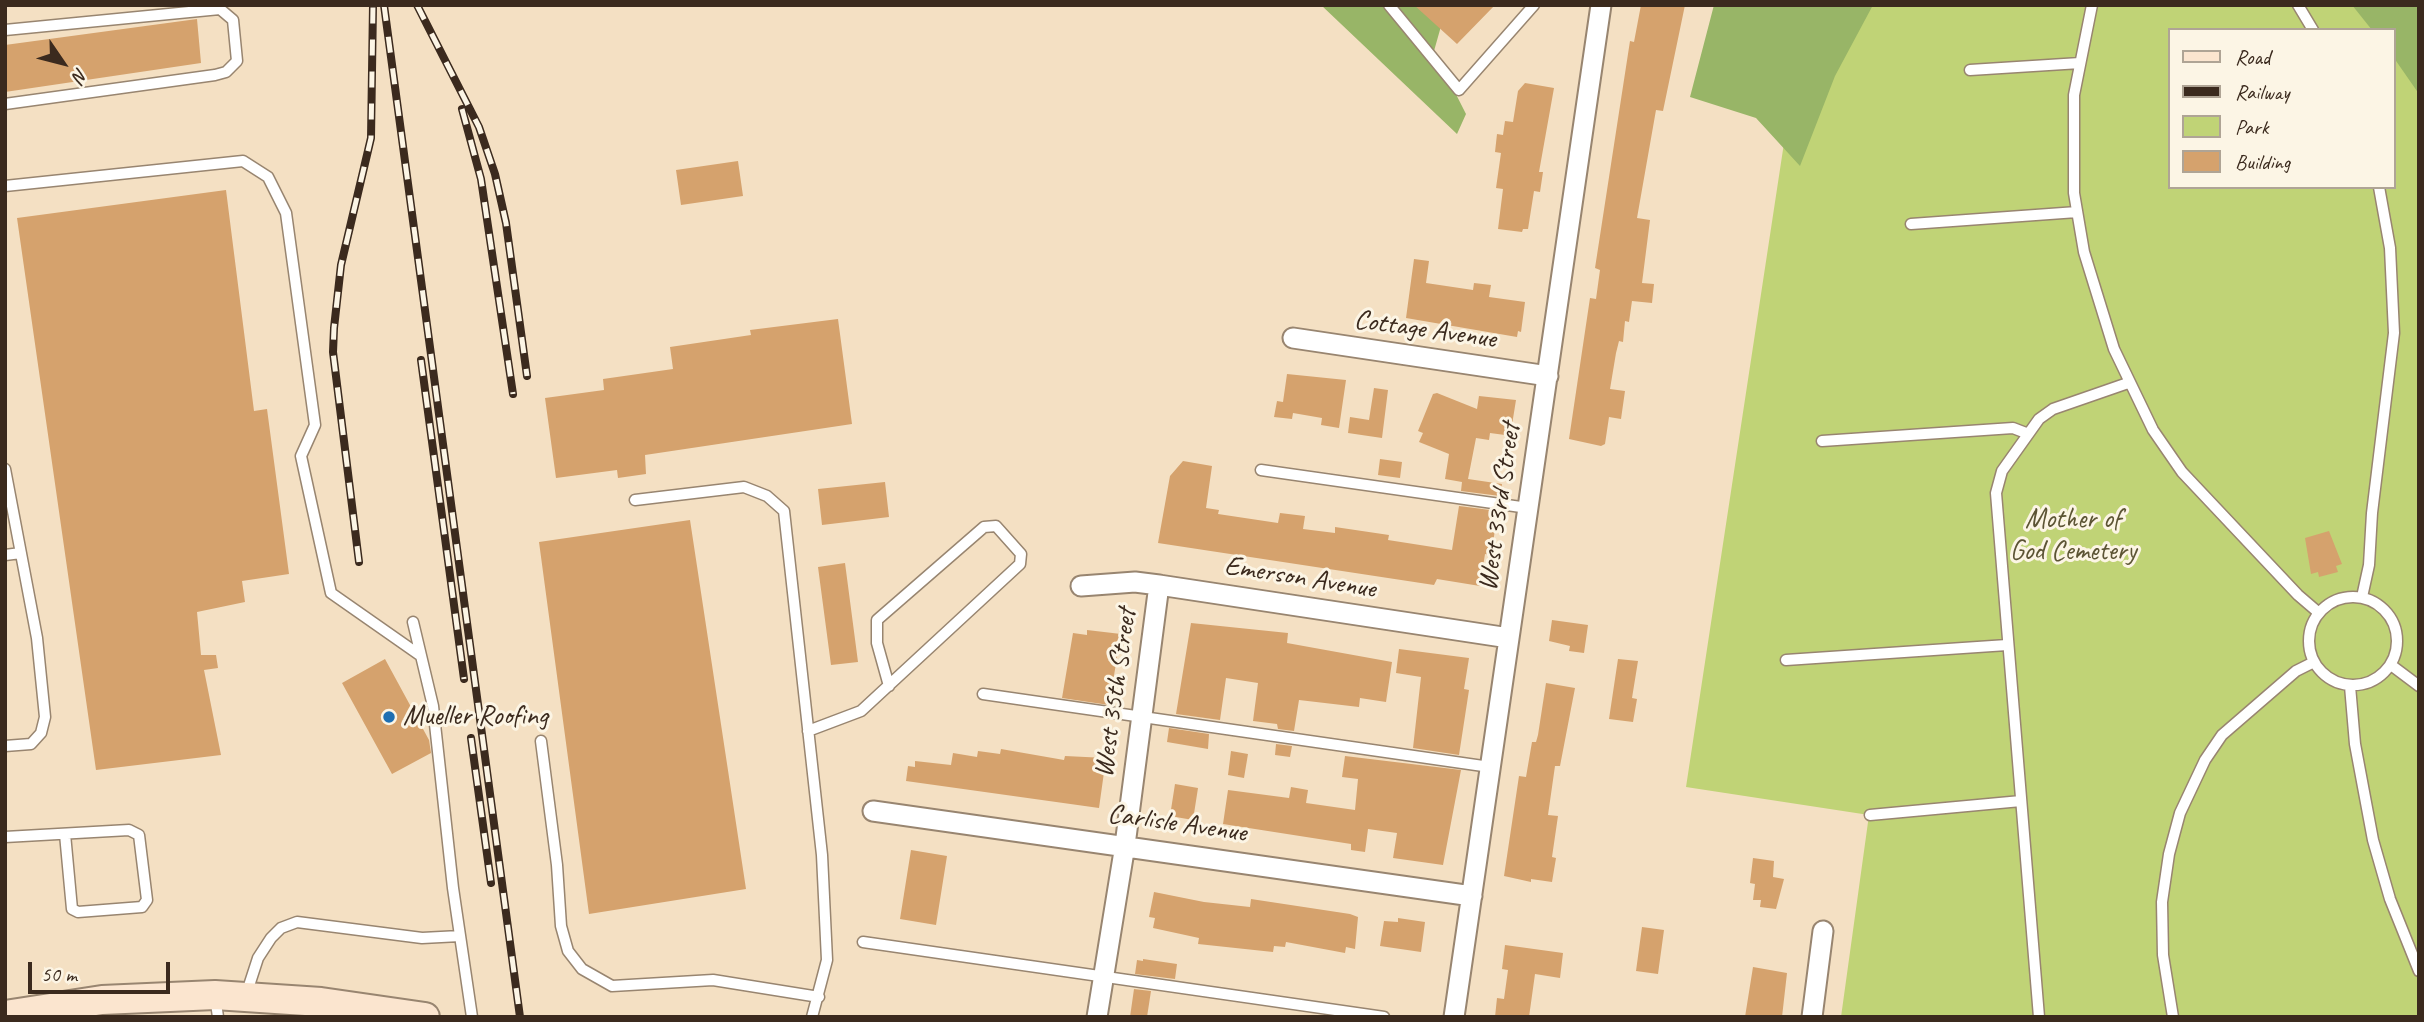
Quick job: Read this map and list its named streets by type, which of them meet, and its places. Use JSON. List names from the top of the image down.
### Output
{
  "streets": {
    "street": [
      "Cottage Avenue",
      "West 33rd Street",
      "Emerson Avenue",
      "West 35th Street",
      "Carlisle Avenue"
    ]
  },
  "crossings": [
    ["Cottage Avenue", "West 33rd Street"],
    ["West 33rd Street", "Emerson Avenue"],
    ["West 33rd Street", "Carlisle Avenue"],
    ["Emerson Avenue", "West 35th Street"],
    ["West 35th Street", "Carlisle Avenue"]
  ],
  "parks": ["Mother of God Cemetery"],
  "places": ["Mueller Roofing"],
  "legend": [
    "Road",
    "Railway",
    "Park",
    "Building"
  ],
  "scale_bar": "50 m",
  "north": "bottom right"
}
